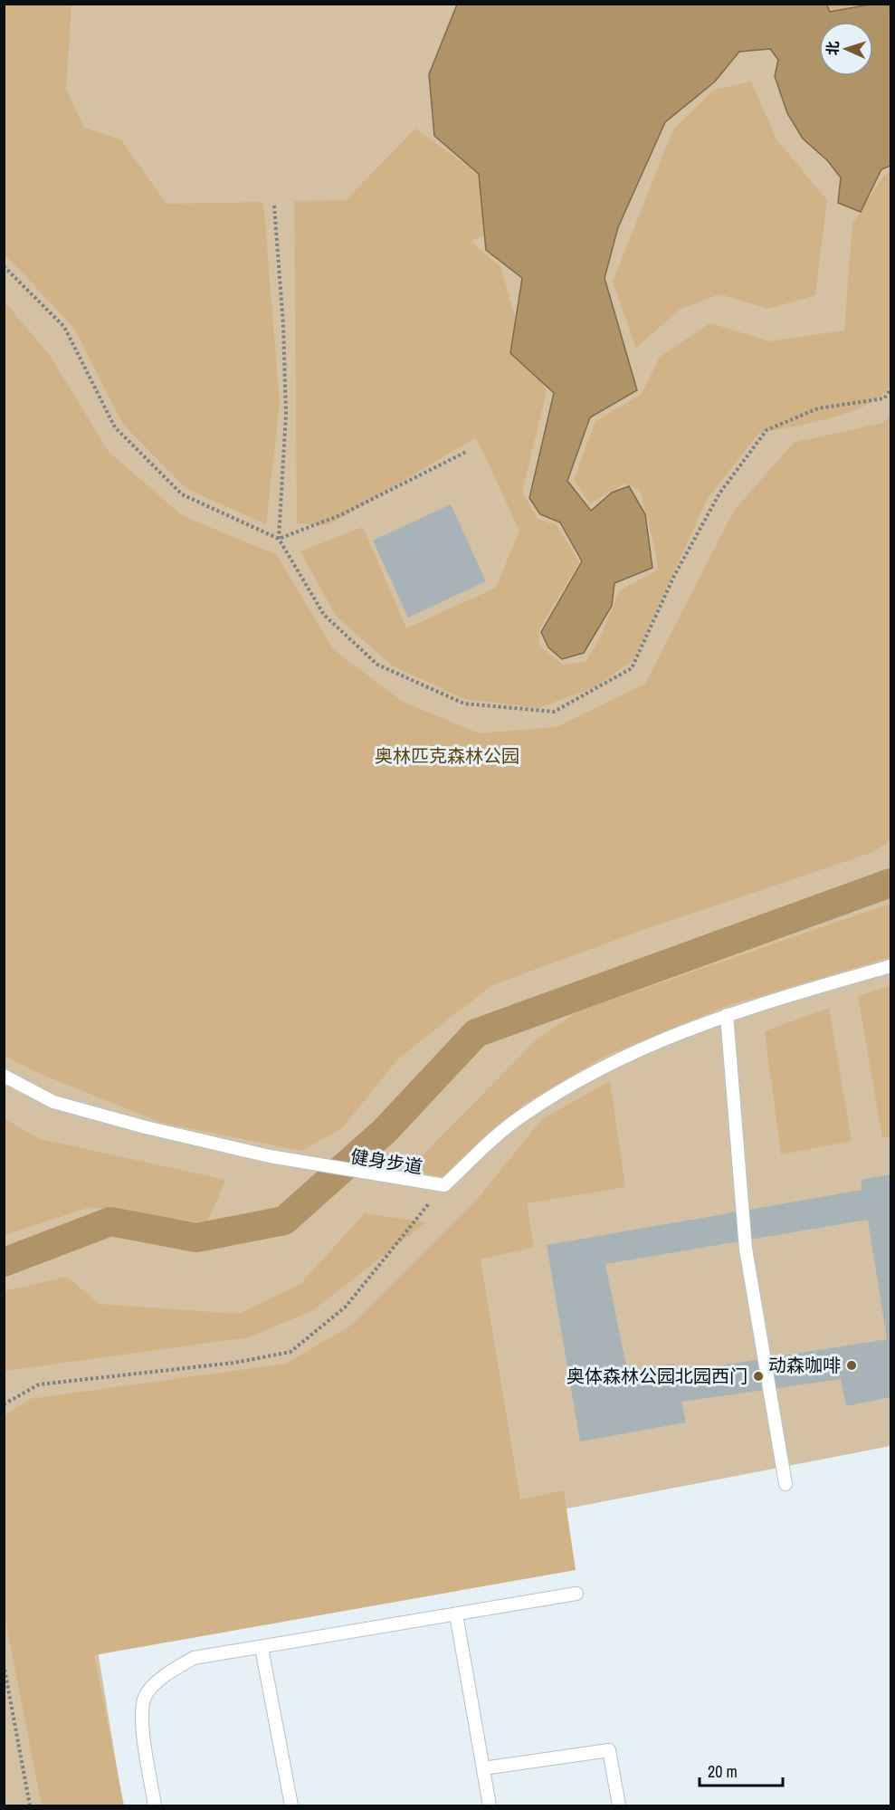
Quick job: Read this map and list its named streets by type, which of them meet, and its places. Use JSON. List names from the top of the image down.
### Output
{
  "parks": ["奥林匹克森林公园"],
  "places": ["动森咖啡", "奥体森林公园北园西门"],
  "scale_bar": "20 m",
  "north": "left"
}
